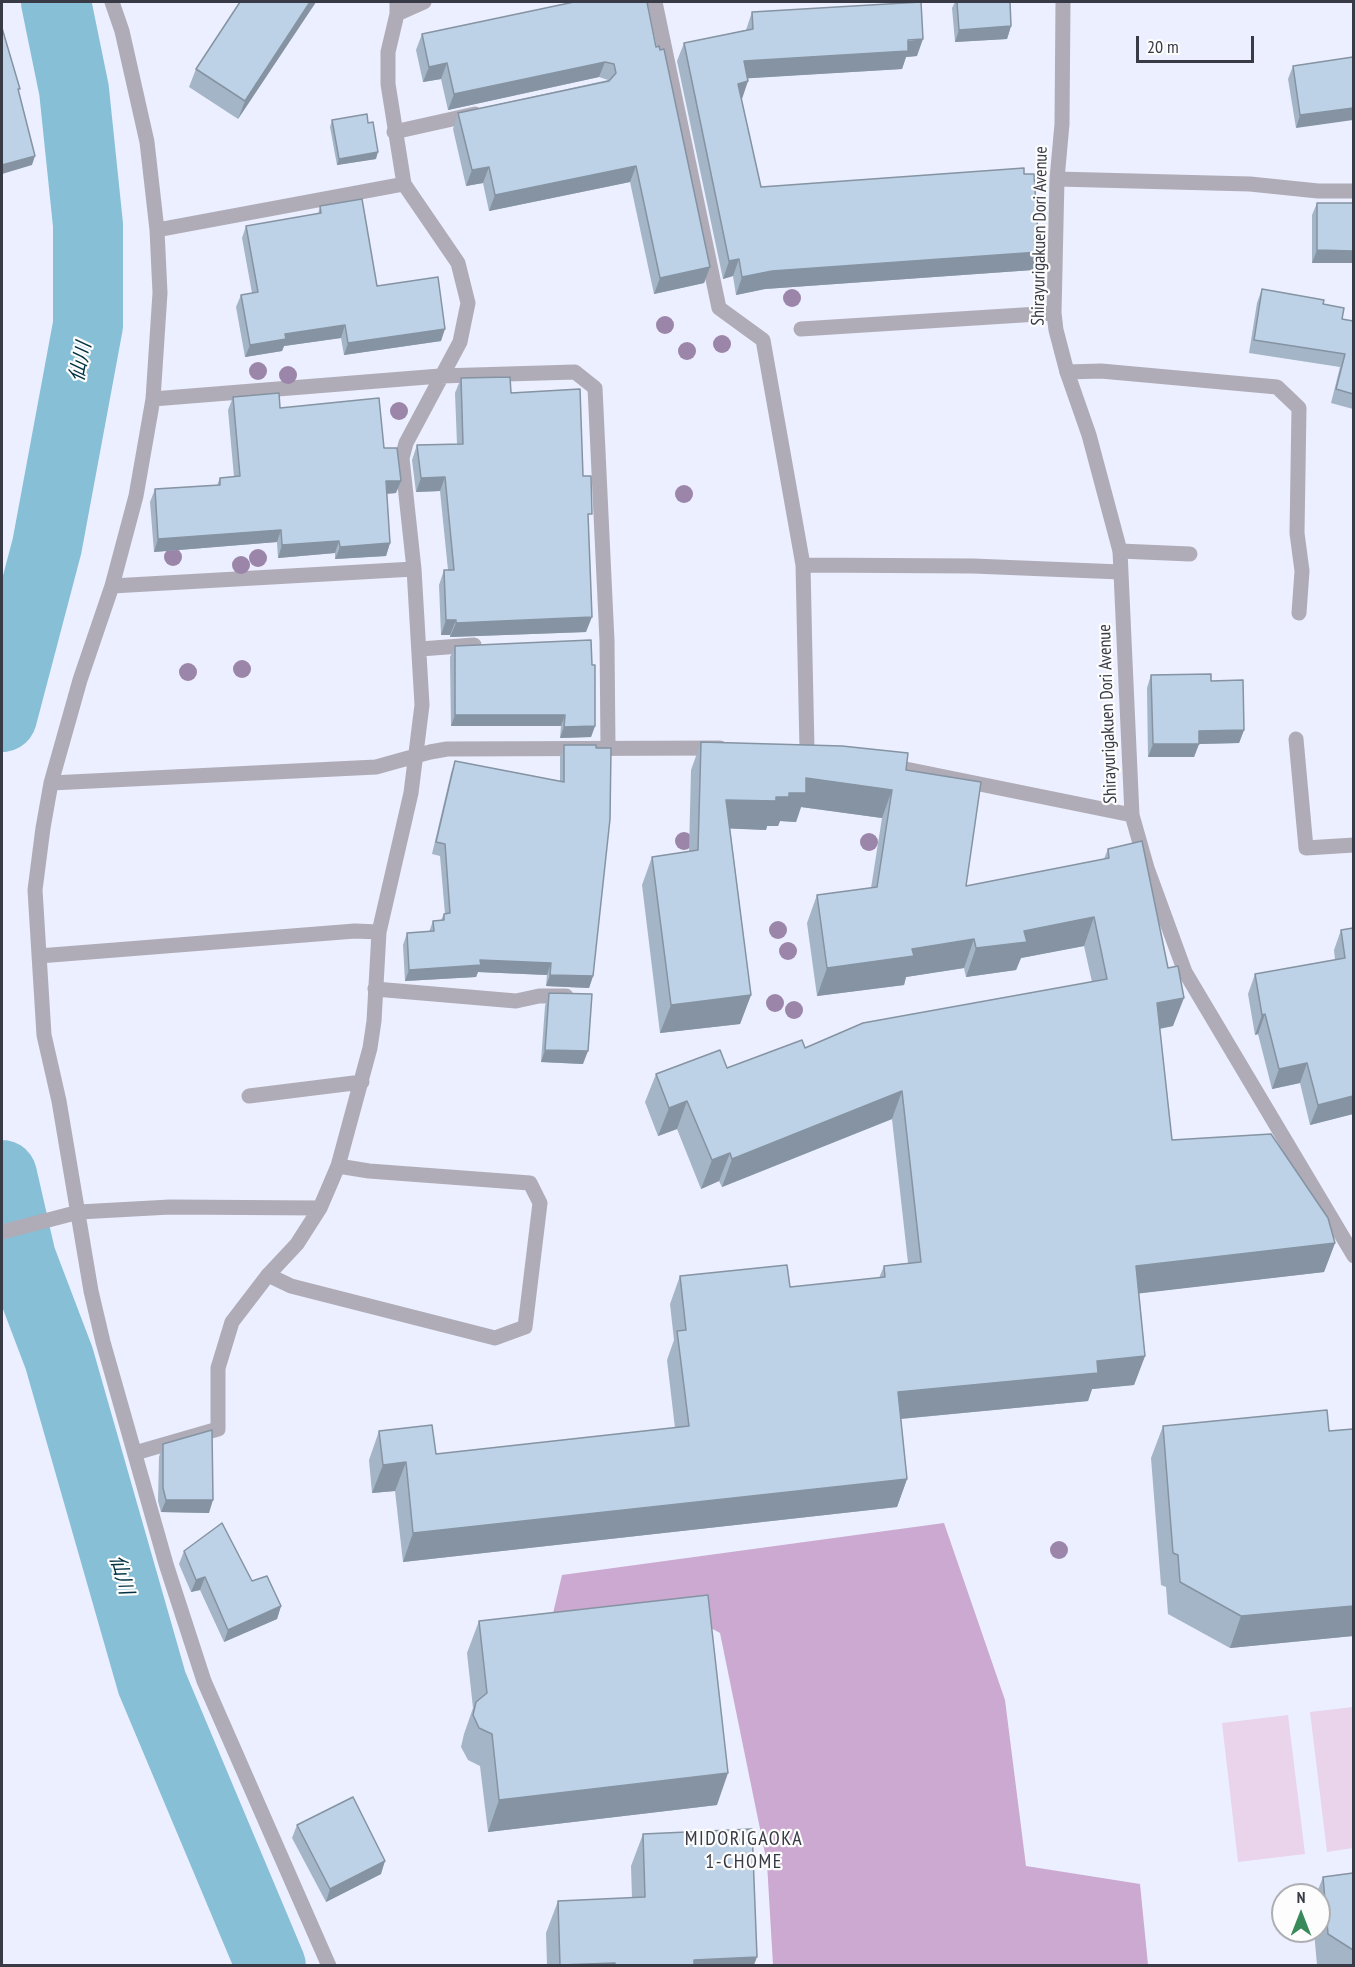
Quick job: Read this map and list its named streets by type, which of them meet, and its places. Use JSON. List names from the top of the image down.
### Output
{
  "streets": {
    "street": ["Shirayurigakuen Dori Avenue"]
  },
  "districts": ["MIDORIGAOKA 1-CHOME"],
  "water": ["仙川"],
  "scale_bar": "20 m",
  "north": "top"
}
